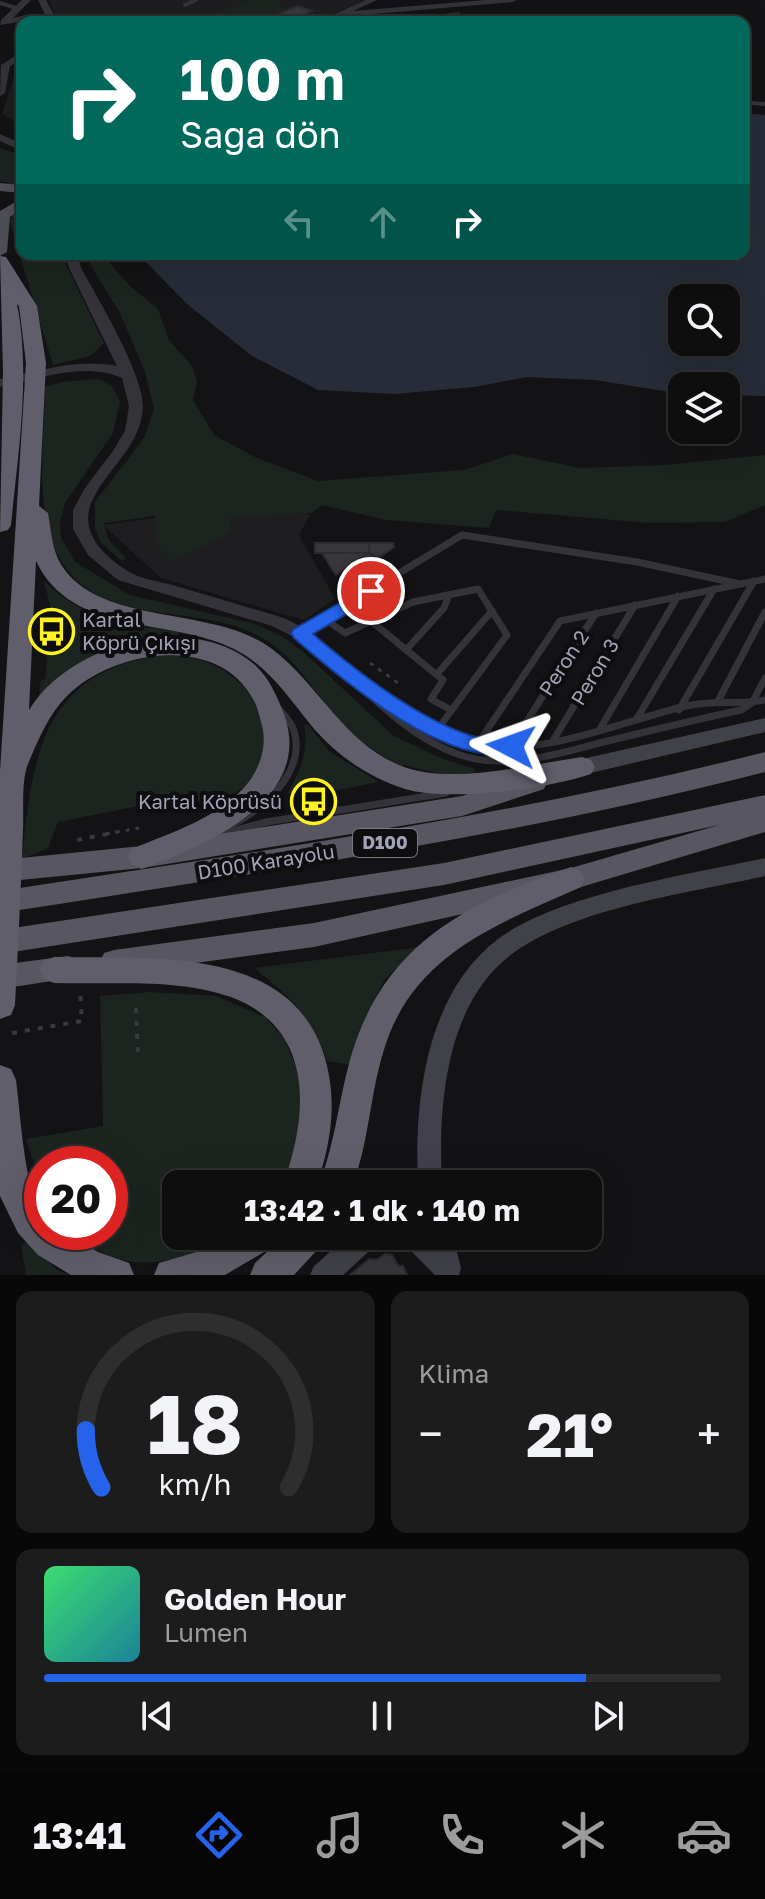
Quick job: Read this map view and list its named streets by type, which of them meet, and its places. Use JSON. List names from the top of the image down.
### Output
{
  "streets": {
    "highway": ["D100", "D100 Karayolu"],
    "lane": ["Peron 2", "Peron 3"]
  },
  "crossings": [
    ["Peron 2", "Peron 3"]
  ],
  "places": {
    "bus stop": ["Kartal Köprü Çıkışı", "Kartal Köprüsü"]
  },
  "page": {
    "turn": ["100 m", "Sağa dön"],
    "limit": "20",
    "trip": "13:42 · 1 dk · 140 m",
    "tile": "Klima",
    "heat": ["−", "21°", "+"],
    "song": ["Golden Hour", "Lumen"],
    "tabs": "13:41",
    "gauge": ["18", "km/h"]
  }
}
